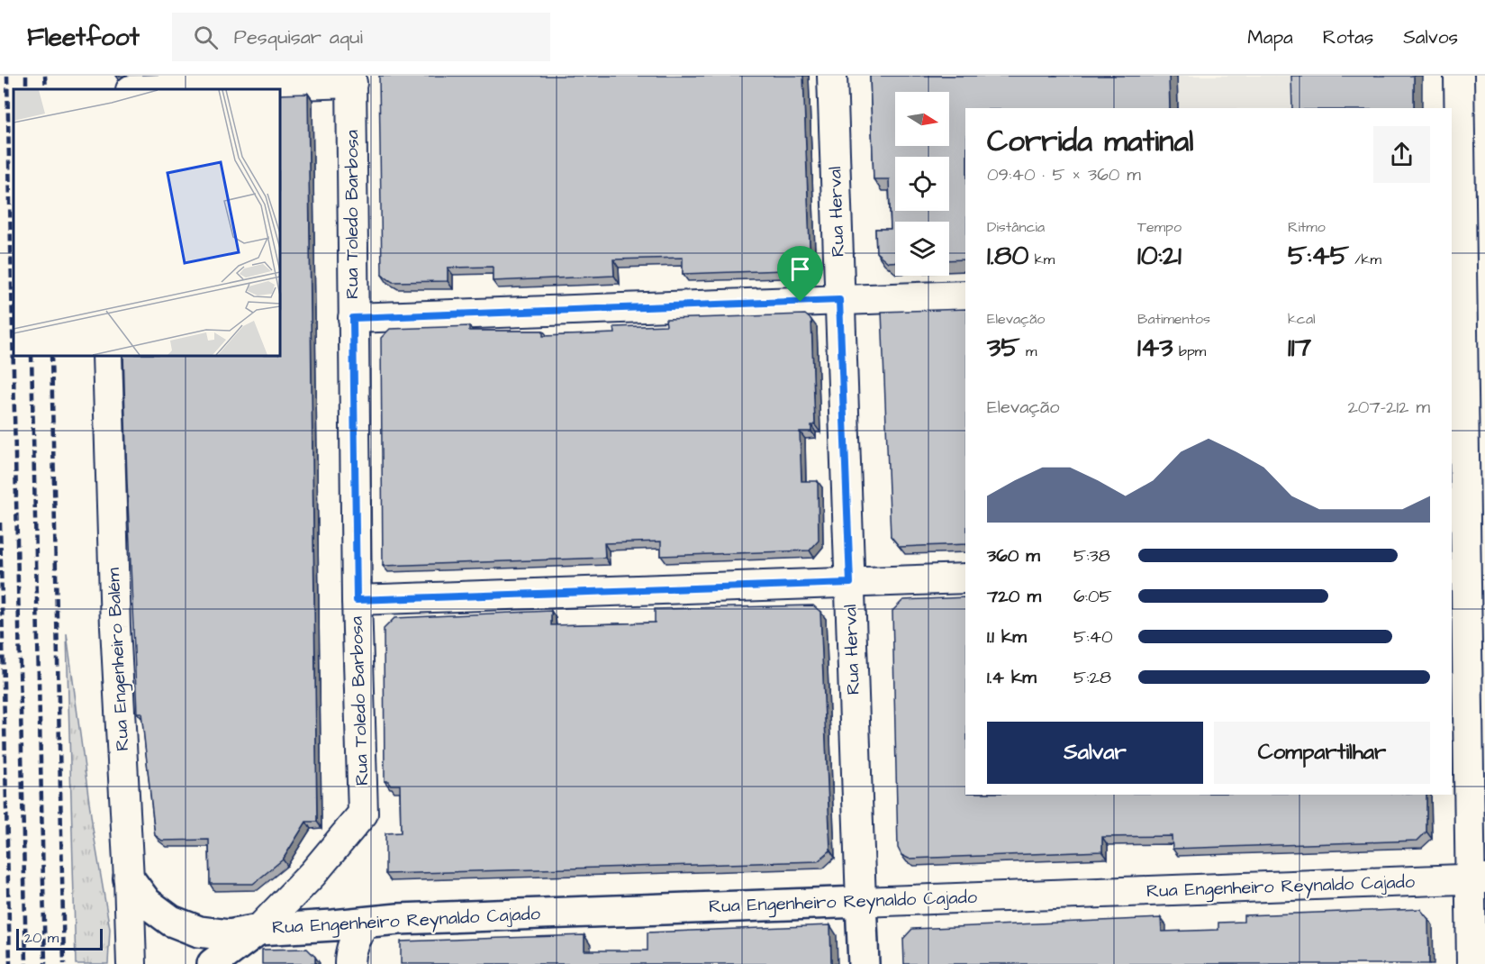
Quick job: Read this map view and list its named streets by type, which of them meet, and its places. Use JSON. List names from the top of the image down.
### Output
{
  "streets": {
    "main road": ["Rua Herval", "Rua Engenheiro Reynaldo Cajado"],
    "street": ["Rua Toledo Barbosa", "Rua Engenheiro Balém"]
  },
  "crossings": [
    ["Rua Herval", "Rua Engenheiro Reynaldo Cajado"],
    ["Rua Toledo Barbosa", "Rua Engenheiro Reynaldo Cajado"]
  ],
  "scale_bar": "20 m",
  "north": "right",
  "page": {
    "header": "Fleetfoot",
    "search": "Pesquisar aqui",
    "nav": ["Mapa", "Rotas", "Salvos"],
    "heading": ["Corrida matinal", "09:40 · 5 × 360 m"],
    "stats": [
      ["Distância", "1.80 km"],
      ["Tempo", "10:21"],
      ["Ritmo", "5:45 /km"],
      ["Elevação", "35 m"],
      ["Batimentos", "143 bpm"],
      ["kcal", "117"]
    ],
    "chart": ["Elevação", "207–212 m"],
    "list": [
      {
        "name": "360 m",
        "note": "5:38"
      },
      {
        "name": "720 m",
        "note": "6:05"
      },
      {
        "name": "1.1 km",
        "note": "5:40"
      },
      {
        "name": "1.4 km",
        "note": "5:28"
      }
    ],
    "buttons": ["Salvar", "Compartilhar"],
    "scale": "20 m"
  }
}
